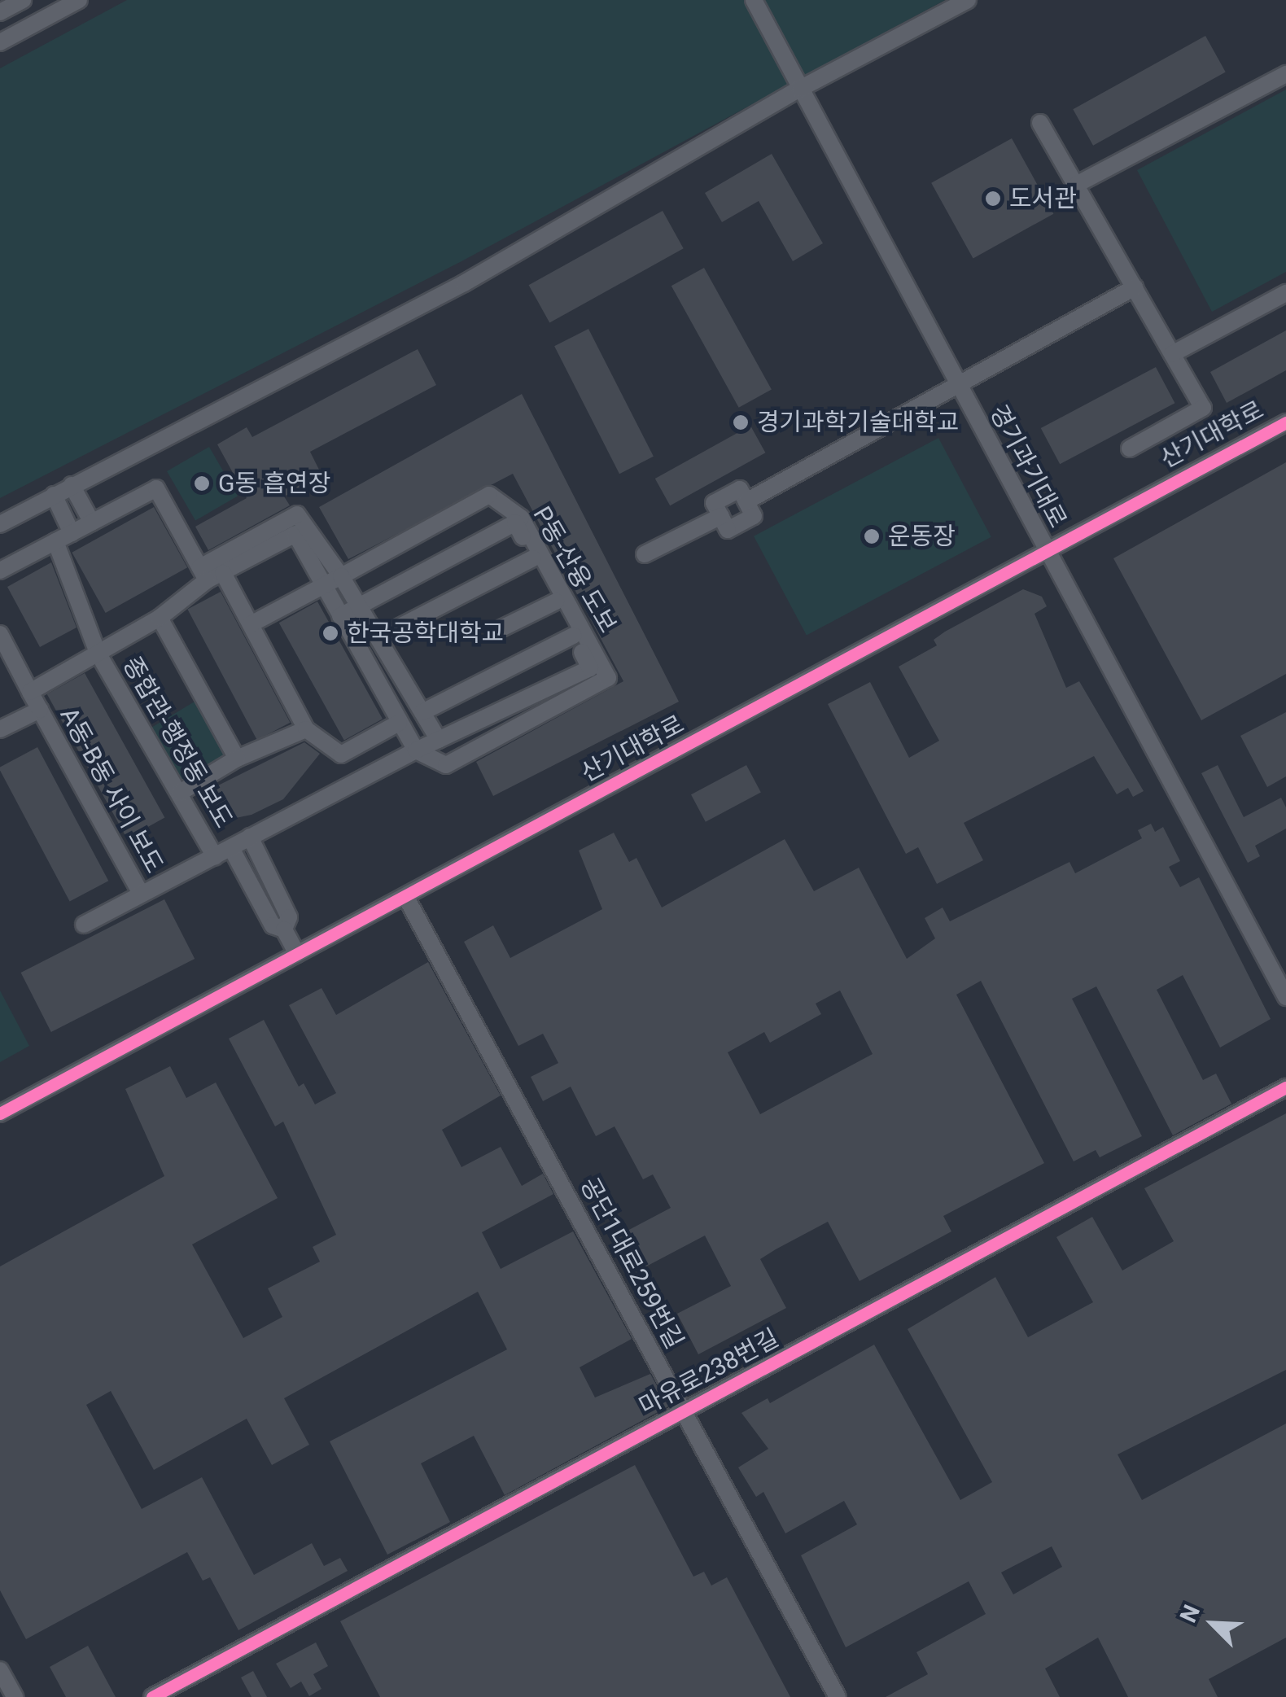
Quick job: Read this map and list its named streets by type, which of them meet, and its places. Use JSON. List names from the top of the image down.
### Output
{
  "streets": {
    "street": [
      "산기대학로",
      "경기과기대로",
      "P동-산융 도보",
      "종합관-행정동 보도",
      "A동-B동 사이 보도",
      "공단1대로259번길",
      "마유로238번길"
    ]
  },
  "crossings": [
    ["산기대학로", "경기과기대로"],
    ["산기대학로", "공단1대로259번길"],
    ["공단1대로259번길", "마유로238번길"]
  ],
  "places": [
    "도서관",
    "경기과학기술대학교",
    "G동 흡연장",
    "운동장",
    "한국공학대학교"
  ],
  "north": "top left"
}
